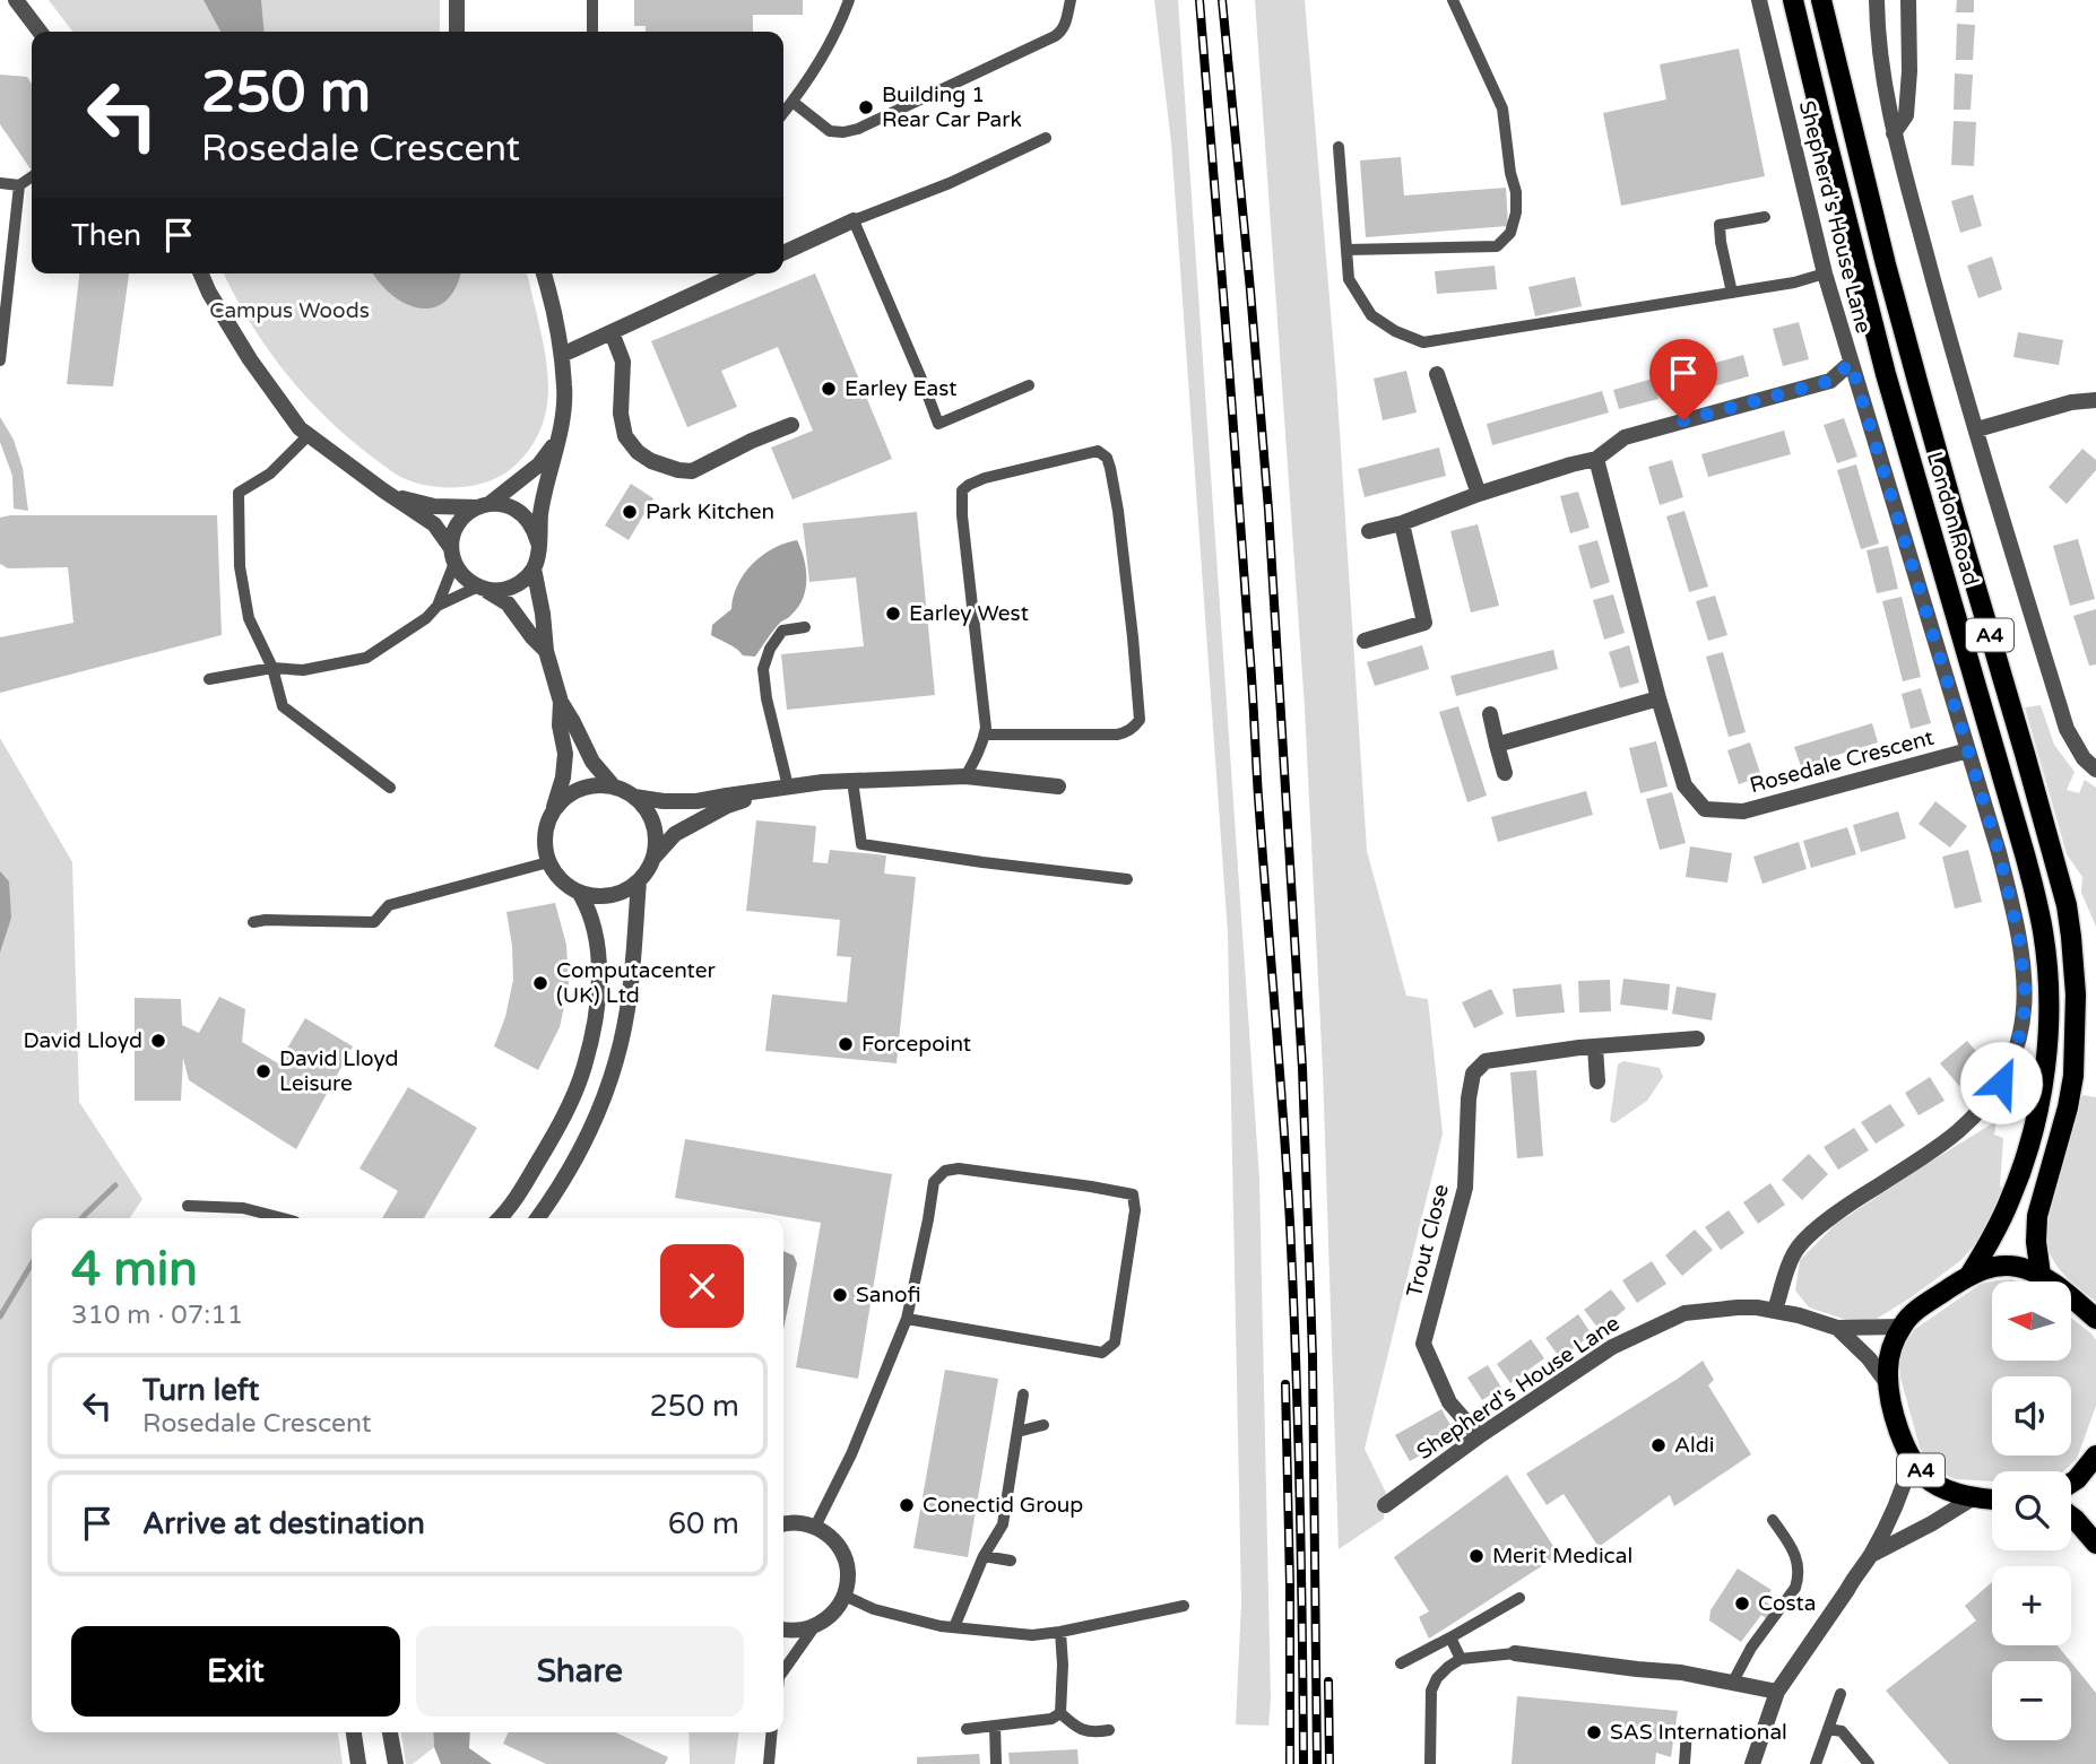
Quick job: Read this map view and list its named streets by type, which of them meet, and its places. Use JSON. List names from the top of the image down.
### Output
{
  "streets": {
    "main road": ["London Road", "A4"],
    "street": ["Shepherd's House Lane", "Rosedale Crescent", "Trout Close"]
  },
  "crossings": [
    ["Shepherd's House Lane", "A4"],
    ["Shepherd's House Lane", "Rosedale Crescent"],
    ["Shepherd's House Lane", "Trout Close"],
    ["London Road", "A4"]
  ],
  "parks": ["Campus Woods"],
  "places": [
    "Building 1 Rear Car Park",
    "Earley East",
    "Park Kitchen",
    "Earley West",
    "Computacenter (UK) Ltd",
    "David Lloyd",
    "Forcepoint",
    "David Lloyd Leisure",
    "Sanofi",
    "Aldi",
    "Conectid Group",
    "Merit Medical",
    "Costa",
    "SAS International"
  ],
  "north": "left",
  "page": {
    "turn": ["250 m", "Rosedale Crescent"],
    "then": "Then",
    "heading": ["4 min", "310 m · 07:11"],
    "map_buttons": ["+", "−"],
    "list": [
      {
        "name": "Turn left",
        "note": "Rosedale Crescent",
        "value": "250 m"
      },
      {
        "name": "Arrive at destination",
        "value": "60 m"
      }
    ],
    "buttons": ["Exit", "Share"]
  }
}
